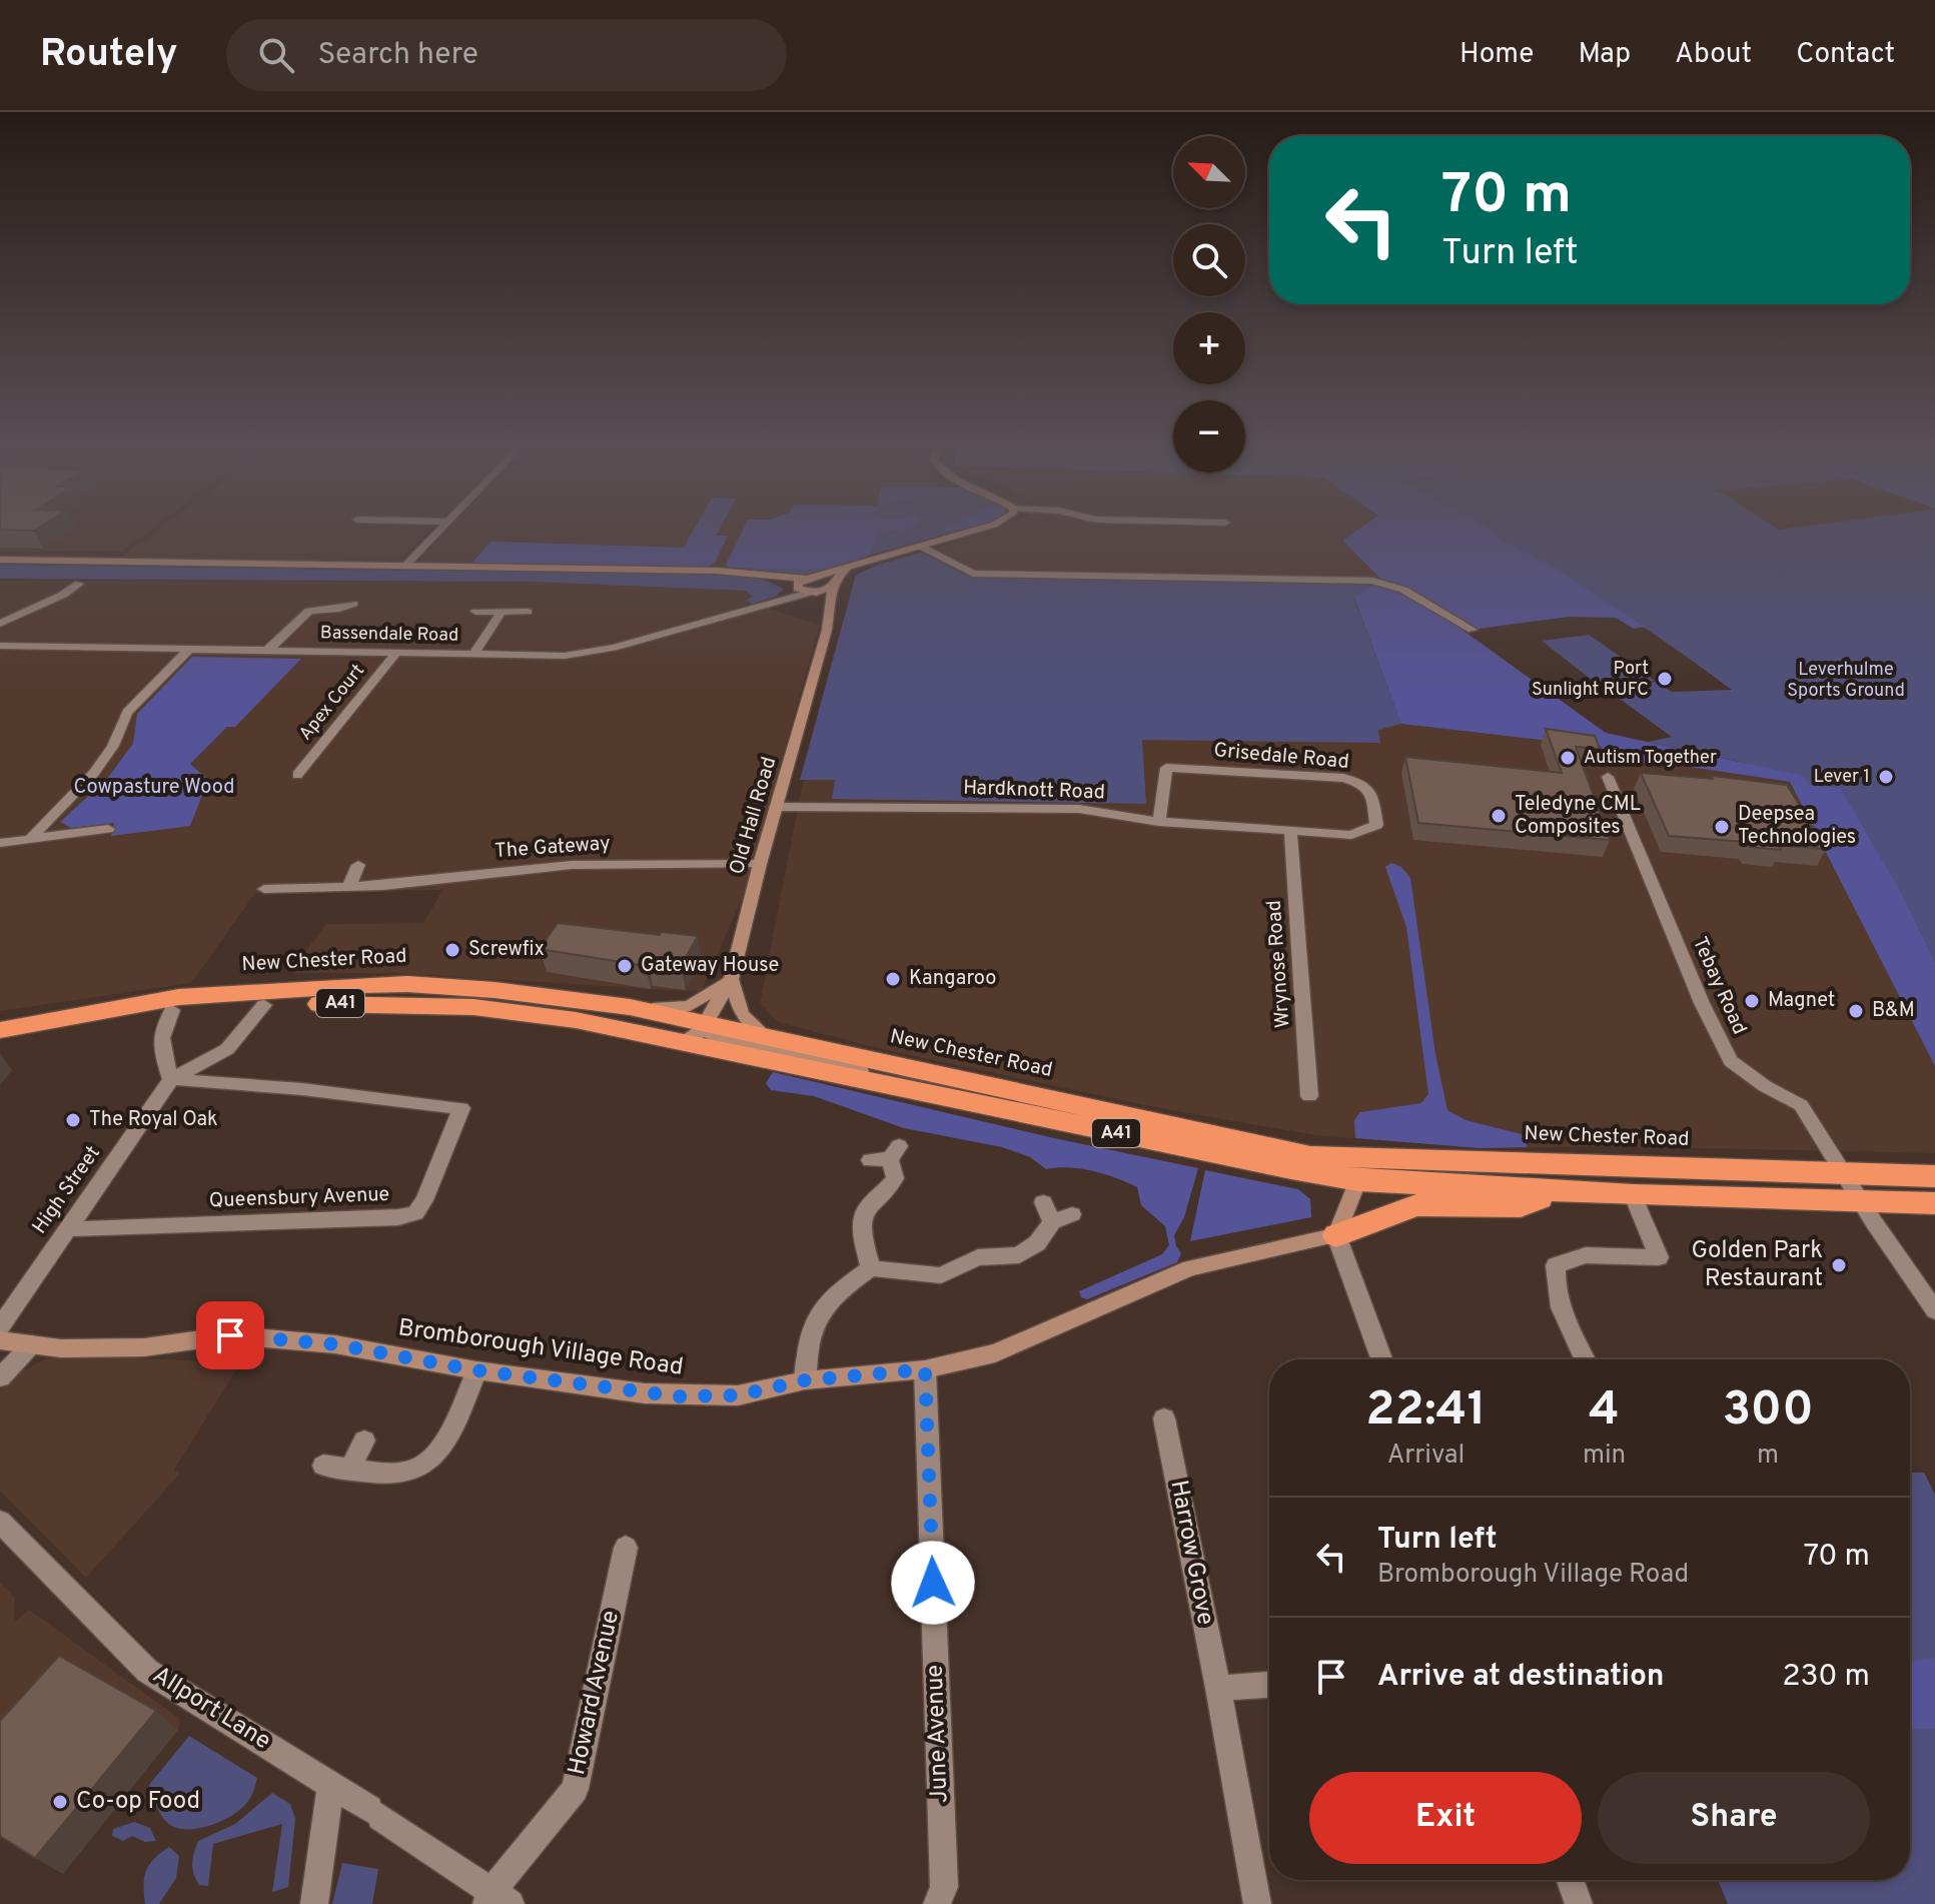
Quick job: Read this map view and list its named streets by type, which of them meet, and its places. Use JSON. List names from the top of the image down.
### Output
{
  "streets": {
    "highway": ["New Chester Road", "A41"],
    "street": [
      "Bassendale Road",
      "Apex Court",
      "Grisedale Road",
      "Hardknott Road",
      "Old Hall Road",
      "The Gateway",
      "Wrynose Road",
      "Tebay Road",
      "High Street",
      "Queensbury Avenue",
      "Bromborough Village Road",
      "Harrow Grove",
      "Howard Avenue",
      "Allport Lane",
      "June Avenue"
    ]
  },
  "crossings": [
    ["Bassendale Road", "Apex Court"],
    ["Grisedale Road", "Hardknott Road"],
    ["Grisedale Road", "Wrynose Road"],
    ["Hardknott Road", "Old Hall Road"],
    ["Hardknott Road", "Wrynose Road"],
    ["Old Hall Road", "The Gateway"],
    ["Old Hall Road", "New Chester Road"],
    ["New Chester Road", "Tebay Road"],
    ["New Chester Road", "High Street"],
    ["High Street", "Queensbury Avenue"],
    ["Bromborough Village Road", "June Avenue"],
    ["Howard Avenue", "Allport Lane"]
  ],
  "parks": ["Leverhulme Sports Ground", "Cowpasture Wood"],
  "places": [
    "Port Sunlight RUFC",
    "Autism Together",
    "Lever 1",
    "Teledyne CML Composites",
    "Deepsea Technologies",
    "Screwfix",
    "Gateway House",
    "Kangaroo",
    "Magnet",
    "B&M",
    "The Royal Oak",
    "Golden Park Restaurant",
    "Co-op Food"
  ],
  "north": "top left",
  "page": {
    "header": "Routely",
    "search": "Search here",
    "nav": [
      "Home",
      "Map",
      "About",
      "Contact"
    ],
    "map_buttons": ["+", "−"],
    "turn": ["70 m", "Turn left"],
    "eta": [
      "22:41",
      "Arrival",
      "4",
      "min",
      "300",
      "m"
    ],
    "list": [
      {
        "name": "Turn left",
        "note": "Bromborough Village Road",
        "value": "70 m"
      },
      {
        "name": "Arrive at destination",
        "value": "230 m"
      }
    ],
    "buttons": ["Exit", "Share"]
  }
}
